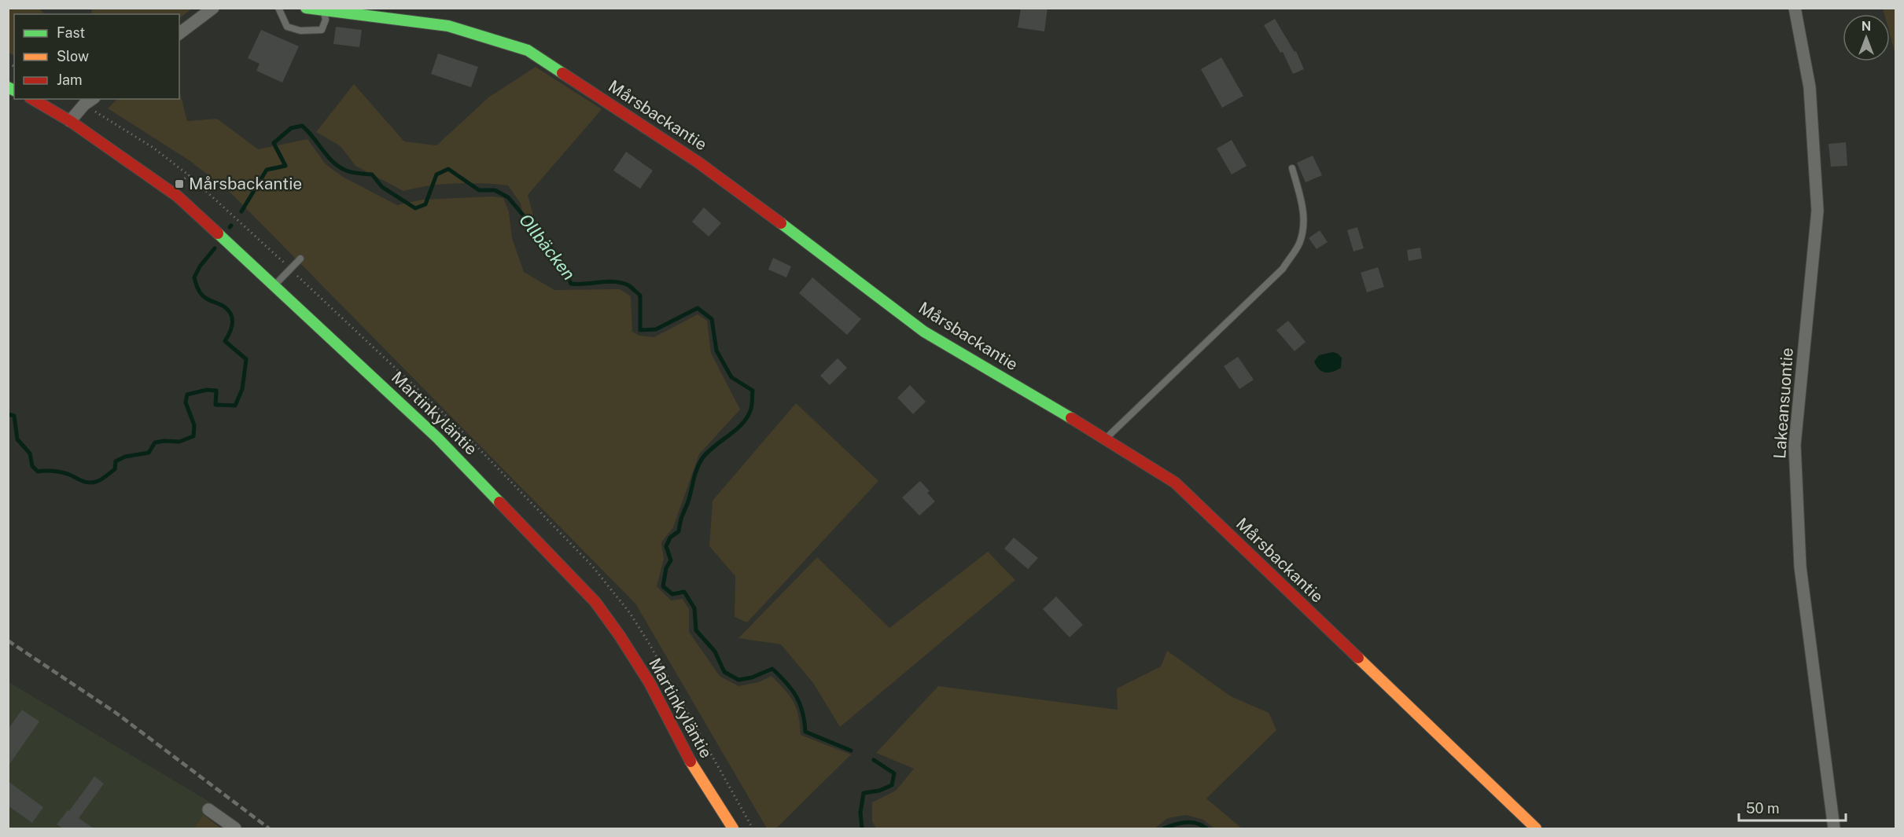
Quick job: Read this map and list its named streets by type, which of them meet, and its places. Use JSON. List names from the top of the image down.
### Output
{
  "streets": {
    "street": ["Mårsbackantie", "Lakeansuontie", "Martinkyläntie"]
  },
  "water": ["Ollbäcken"],
  "places": {
    "transit": ["Mårsbackantie"]
  },
  "legend": ["Fast", "Slow", "Jam"],
  "scale_bar": "50 m",
  "north": "top"
}
